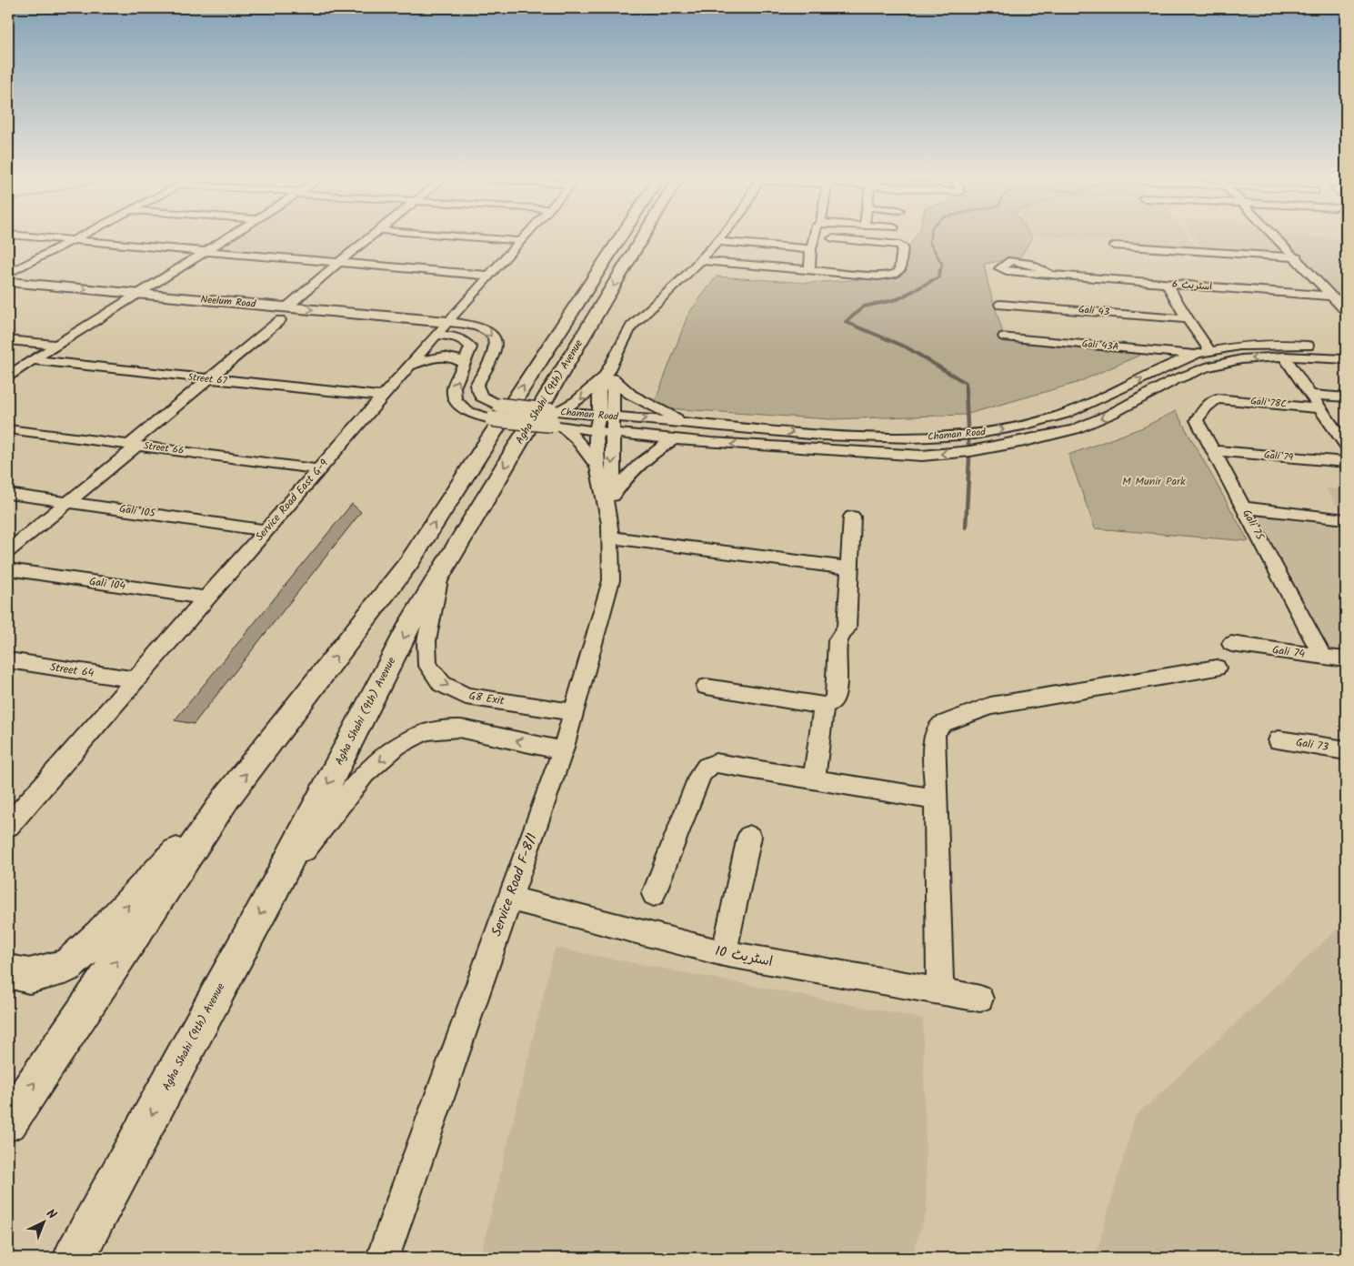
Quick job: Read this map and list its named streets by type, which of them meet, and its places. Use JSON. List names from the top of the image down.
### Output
{
  "streets": {
    "main road": ["Neelum Road", "Agha Shahi (9th) Avenue"],
    "street": [
      "اسٹریٹ 6",
      "Gali 43",
      "Gali 43A",
      "Street 67",
      "Gali 78C",
      "Chaman Road",
      "Street 66",
      "Gali 79",
      "Service Road East G-9",
      "Gali 105",
      "Gali 75",
      "Gali 104",
      "Gali 74",
      "Street 64",
      "G8 Exit",
      "Gali 73",
      "Service Road F-8/1",
      "اسٹریٹ 10"
    ]
  },
  "crossings": [
    ["Neelum Road", "Service Road East G-9"],
    ["Gali 43A", "Chaman Road"],
    ["Street 67", "Service Road East G-9"],
    ["Agha Shahi (9th) Avenue", "G8 Exit"],
    ["Gali 78C", "Gali 75"],
    ["Chaman Road", "Service Road F-8/1"],
    ["Street 66", "Service Road East G-9"],
    ["Gali 79", "Gali 75"],
    ["Service Road East G-9", "Gali 105"],
    ["Service Road East G-9", "Gali 104"],
    ["Service Road East G-9", "Street 64"],
    ["Gali 75", "Gali 74"],
    ["G8 Exit", "Service Road F-8/1"],
    ["Service Road F-8/1", "اسٹریٹ 10"]
  ],
  "parks": ["M Munir Park"],
  "north": "top right"
}
